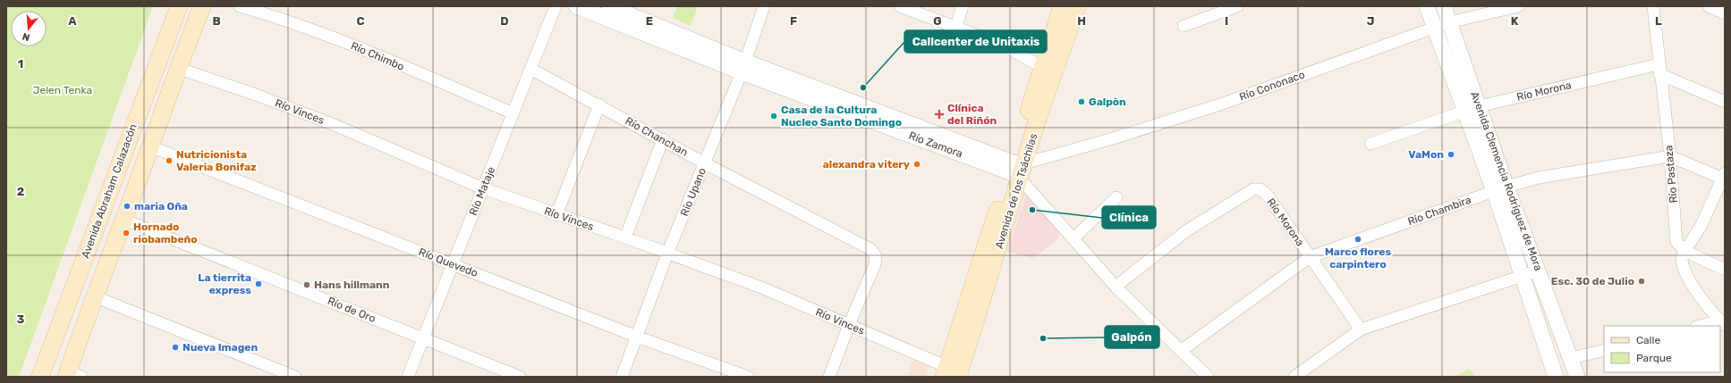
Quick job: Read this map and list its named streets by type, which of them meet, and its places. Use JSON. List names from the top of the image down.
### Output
{
  "streets": {
    "main road": ["Avenida Abraham Calazacón", "Avenida de los Tsáchilas"],
    "street": [
      "Río Chimbo",
      "Río Cononaco",
      "Río Morona",
      "Río Vinces",
      "Río Chanchan",
      "Río Zamora",
      "Río Pastaza",
      "Avenida Clemencia Rodríguez de Mora",
      "Río Mataje",
      "Río Upano",
      "Río Chambira",
      "Río Quevedo",
      "Río de Oro"
    ]
  },
  "crossings": [
    ["Río Chimbo", "Río Mataje"],
    ["Río Cononaco", "Río Zamora"],
    ["Río Cononaco", "Avenida Clemencia Rodríguez de Mora"],
    ["Río Cononaco", "Avenida de los Tsáchilas"],
    ["Río Morona", "Río Zamora"],
    ["Río Morona", "Río Pastaza"],
    ["Río Morona", "Avenida Clemencia Rodríguez de Mora"],
    ["Río Morona", "Río Chambira"],
    ["Río Vinces", "Río Chanchan"],
    ["Río Vinces", "Avenida Abraham Calazacón"],
    ["Río Vinces", "Río Mataje"],
    ["Río Vinces", "Avenida de los Tsáchilas"],
    ["Río Vinces", "Río Upano"],
    ["Río Chanchan", "Río Mataje"],
    ["Río Chanchan", "Río Upano"],
    ["Río Zamora", "Avenida de los Tsáchilas"],
    ["Río Zamora", "Río Upano"],
    ["Río Zamora", "Río Chambira"],
    ["Río Pastaza", "Río Chambira"],
    ["Avenida Clemencia Rodríguez de Mora", "Río Chambira"],
    ["Avenida Abraham Calazacón", "Río Quevedo"],
    ["Avenida Abraham Calazacón", "Río de Oro"],
    ["Río Mataje", "Río Quevedo"],
    ["Río Mataje", "Río de Oro"],
    ["Río Upano", "Río Quevedo"]
  ],
  "parks": ["Jelen Tenka"],
  "places": {
    "other": [
      "Callcenter de Unitaxis",
      "Galpòn",
      "Casa de la Cultura Nucleo Santo Domingo",
      "VaMon",
      "Nutricionista Valeria Bonifaz",
      "alexandra vitery",
      "maria Oña",
      "Clínica",
      "Hornado riobambeño",
      "Marco flores carpintero",
      "Esc. 30 de Julio",
      "La tierrita express",
      "Hans hillmann",
      "Galpón",
      "Nueva Imagen"
    ],
    "health": ["Clínica del Riñón"]
  },
  "legend": ["Calle", "Parque"],
  "north": "bottom",
  "grid": {
    "columns": [
      "A",
      "B",
      "C",
      "D",
      "E",
      "F",
      "G",
      "H",
      "I",
      "J",
      "K",
      "L"
    ],
    "rows": ["1", "2", "3"]
  }
}
